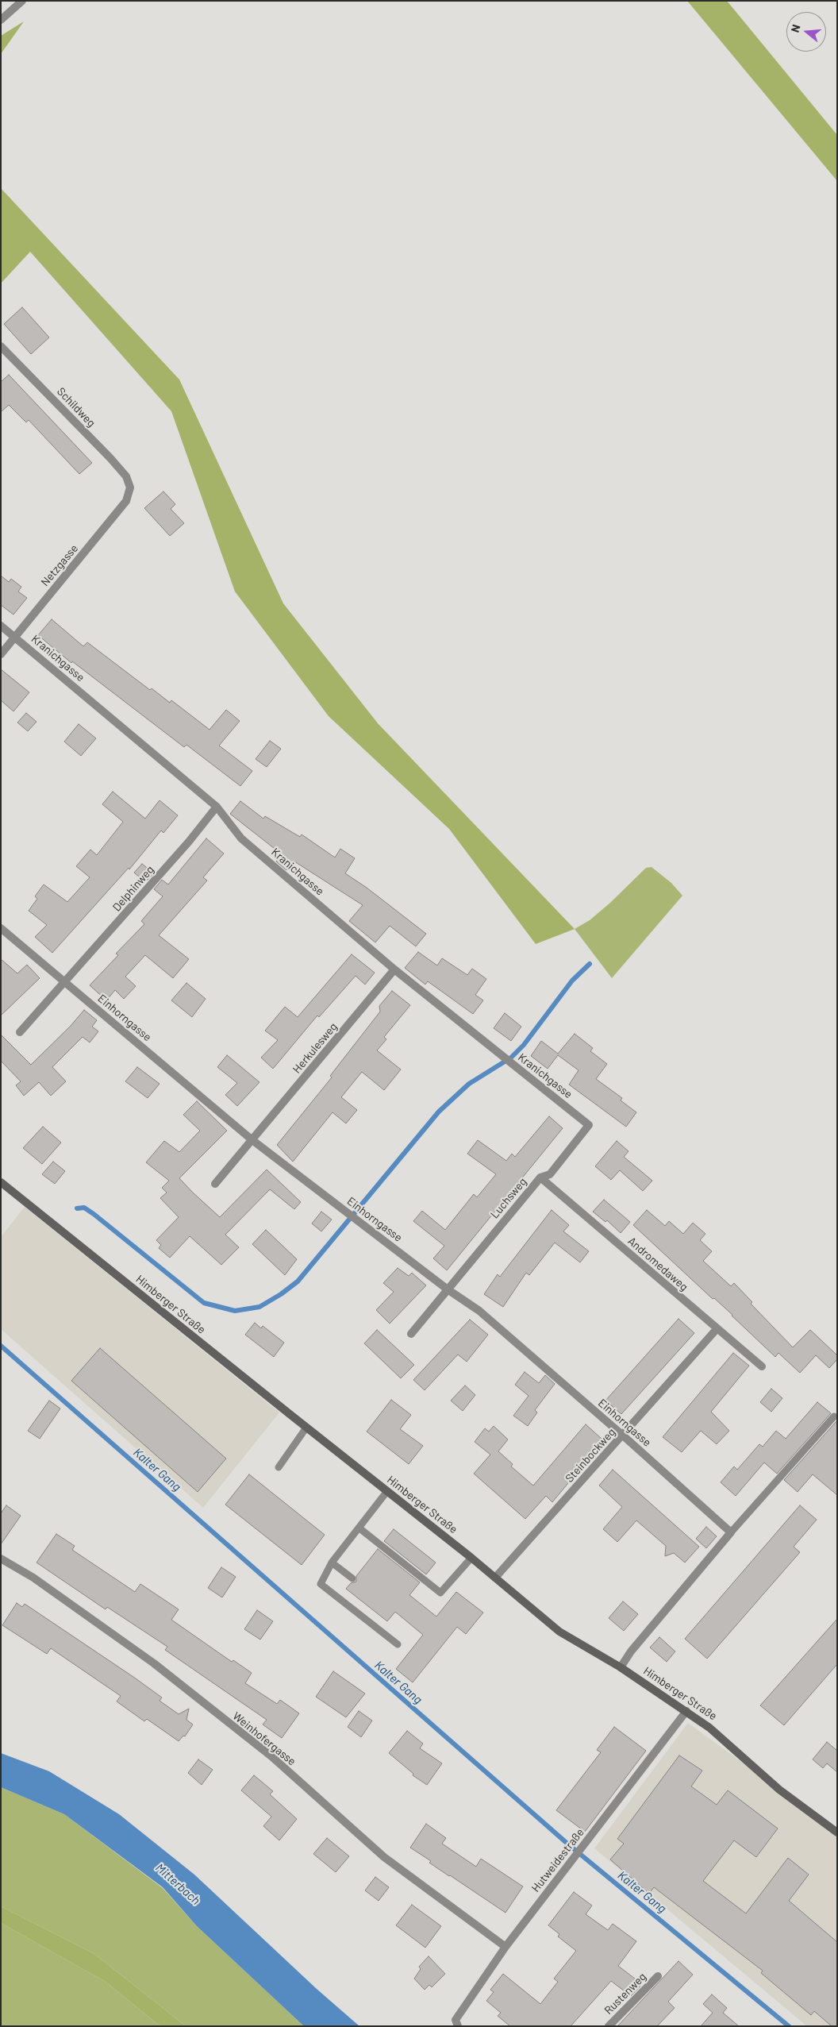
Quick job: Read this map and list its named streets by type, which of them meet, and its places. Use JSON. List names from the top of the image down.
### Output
{
  "streets": {
    "main road": ["Himberger Straße"],
    "street": [
      "Schildweg",
      "Netzgasse",
      "Kranichgasse",
      "Delphinweg",
      "Einhorngasse",
      "Herkulesweg",
      "Luchsweg",
      "Andromedaweg",
      "Steinbockweg",
      "Weinhofergasse",
      "Hutweidestraße",
      "Rustenweg"
    ]
  },
  "crossings": [
    ["Schildweg", "Netzgasse"],
    ["Netzgasse", "Kranichgasse"],
    ["Kranichgasse", "Delphinweg"],
    ["Kranichgasse", "Herkulesweg"],
    ["Kranichgasse", "Luchsweg"],
    ["Delphinweg", "Einhorngasse"],
    ["Einhorngasse", "Herkulesweg"],
    ["Einhorngasse", "Luchsweg"],
    ["Einhorngasse", "Steinbockweg"],
    ["Luchsweg", "Andromedaweg"],
    ["Andromedaweg", "Steinbockweg"],
    ["Himberger Straße", "Steinbockweg"],
    ["Himberger Straße", "Hutweidestraße"],
    ["Weinhofergasse", "Hutweidestraße"]
  ],
  "water": ["Kalter Gang", "Mitterbach"],
  "north": "left"
}
